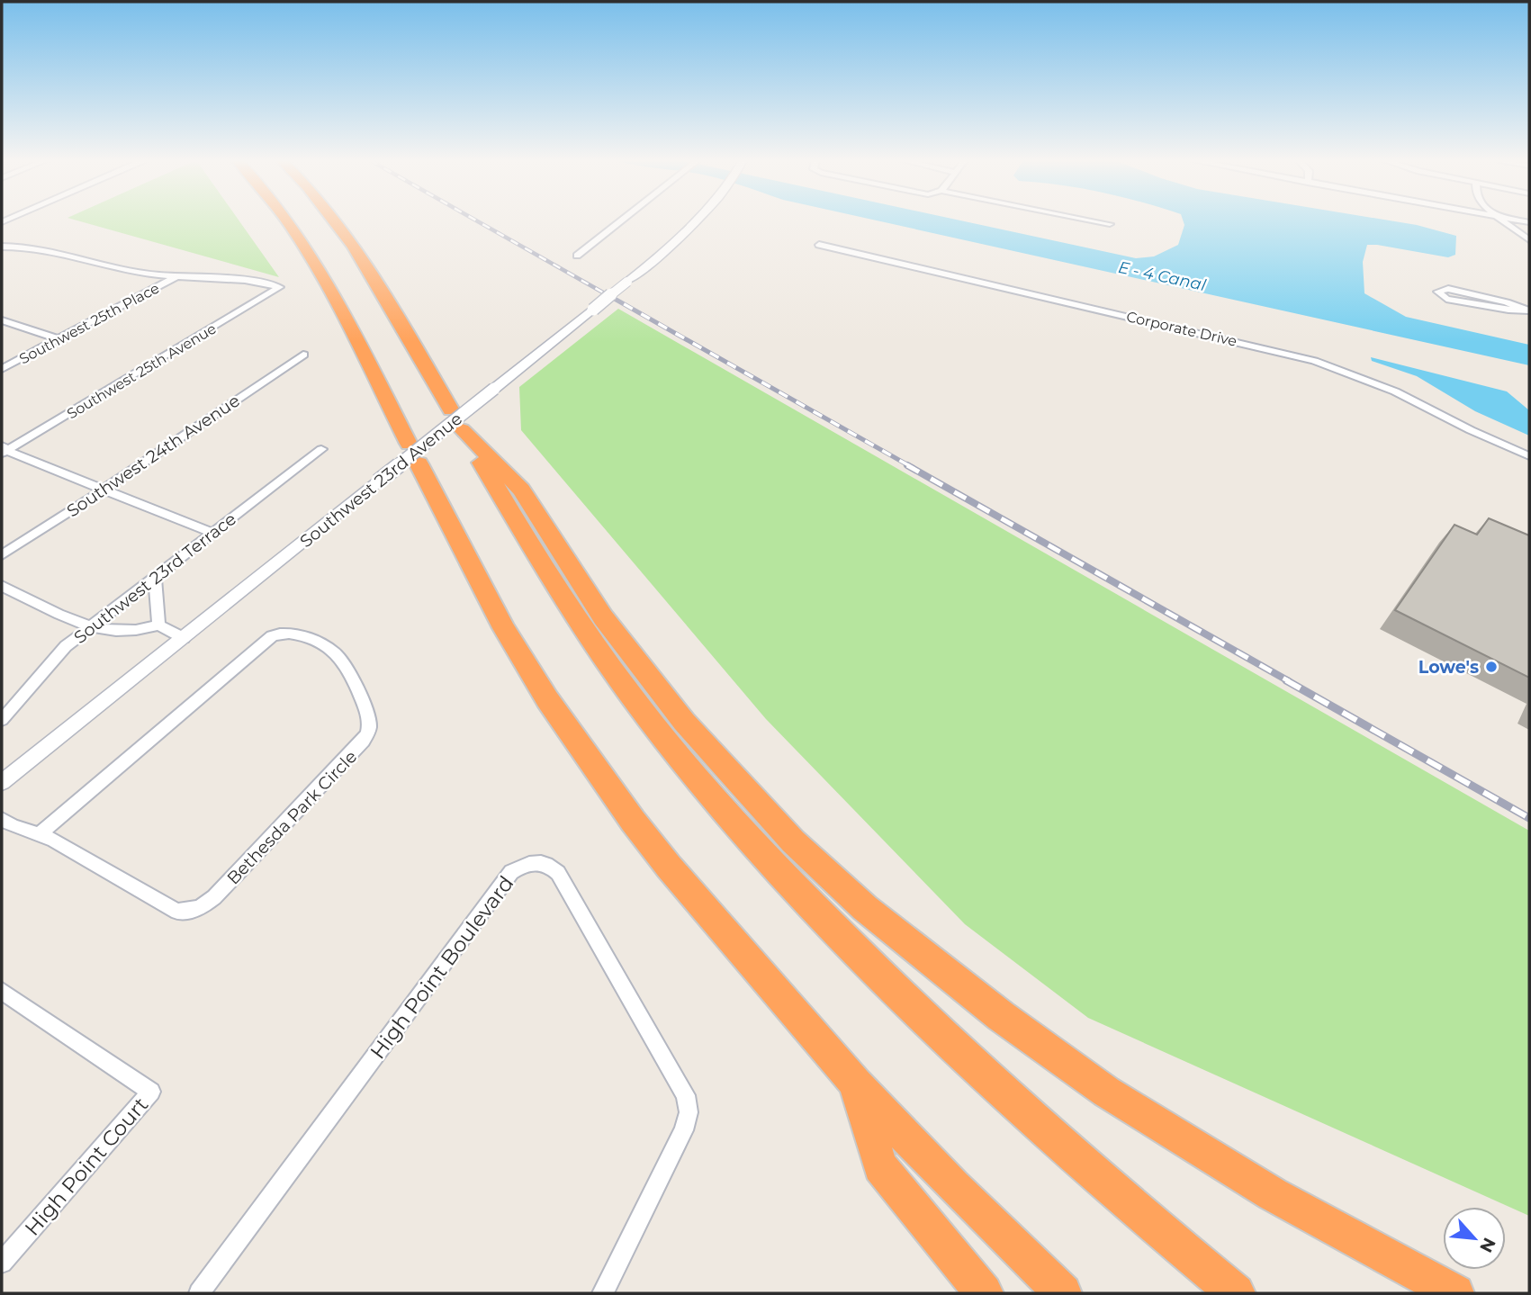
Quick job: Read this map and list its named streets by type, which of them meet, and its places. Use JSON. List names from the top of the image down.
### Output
{
  "streets": {
    "street": [
      "Southwest 25th Place",
      "Corporate Drive",
      "Southwest 25th Avenue",
      "Southwest 24th Avenue",
      "Southwest 23rd Avenue",
      "Southwest 23rd Terrace",
      "Bethesda Park Circle",
      "High Point Boulevard",
      "High Point Court"
    ]
  },
  "crossings": [
    ["Southwest 25th Place", "Southwest 25th Avenue"]
  ],
  "water": ["E - 4 Canal"],
  "places": ["Lowe's"],
  "north": "bottom right"
}
